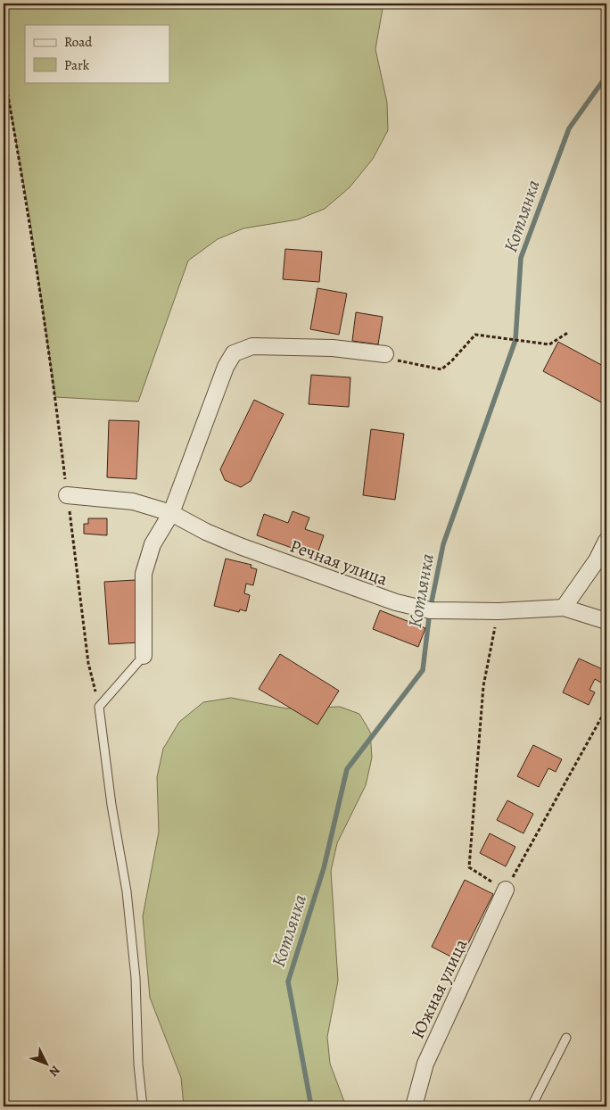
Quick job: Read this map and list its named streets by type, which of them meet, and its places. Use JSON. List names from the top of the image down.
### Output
{
  "streets": {
    "street": ["Речная улица", "Южная улица"]
  },
  "water": ["Котлянка"],
  "legend": ["Road", "Park"],
  "north": "bottom right"
}
